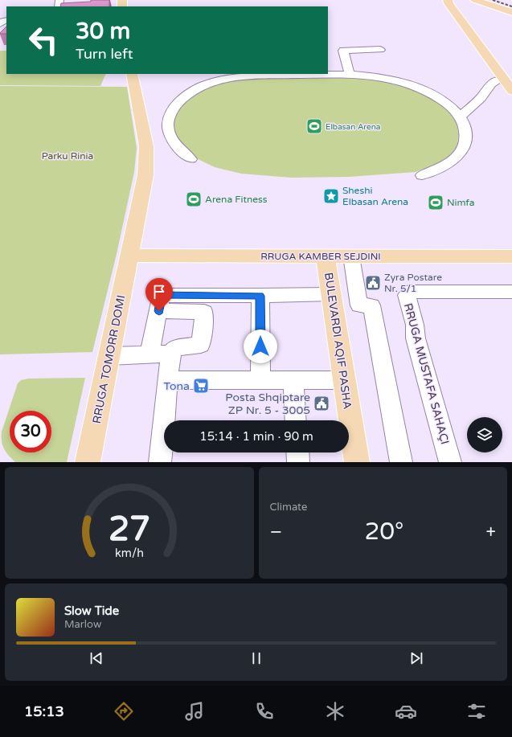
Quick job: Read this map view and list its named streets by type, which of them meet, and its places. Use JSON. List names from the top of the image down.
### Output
{
  "streets": {
    "main road": ["RRUGA KAMBER SEJDINI", "BULEVARDI AQIF PASHA", "RRUGA TOMORR DOMI"],
    "street": ["RRUGA MUSTAFA SAHAÇI"]
  },
  "crossings": [
    ["RRUGA KAMBER SEJDINI", "BULEVARDI AQIF PASHA"],
    ["RRUGA KAMBER SEJDINI", "RRUGA TOMORR DOMI"]
  ],
  "parks": ["Parku Rinia"],
  "places": {
    "sports": ["Elbasan Arena", "Arena Fitness", "Nimfa"],
    "place": ["Sheshi Elbasan Arena"],
    "public building": ["Zyra Postare Nr. 5/1", "Posta Shqiptare ZP Nr. 5 - 3005"],
    "supermarket": ["Tona"]
  },
  "page": {
    "turn": ["30 m", "Turn left"],
    "limit": "30",
    "trip": "15:14 · 1 min · 90 m",
    "tile": "Climate",
    "heat": ["−", "20°", "+"],
    "song": ["Slow Tide", "Marlow"],
    "tabs": "15:13",
    "gauge": ["27", "km/h"]
  }
}
